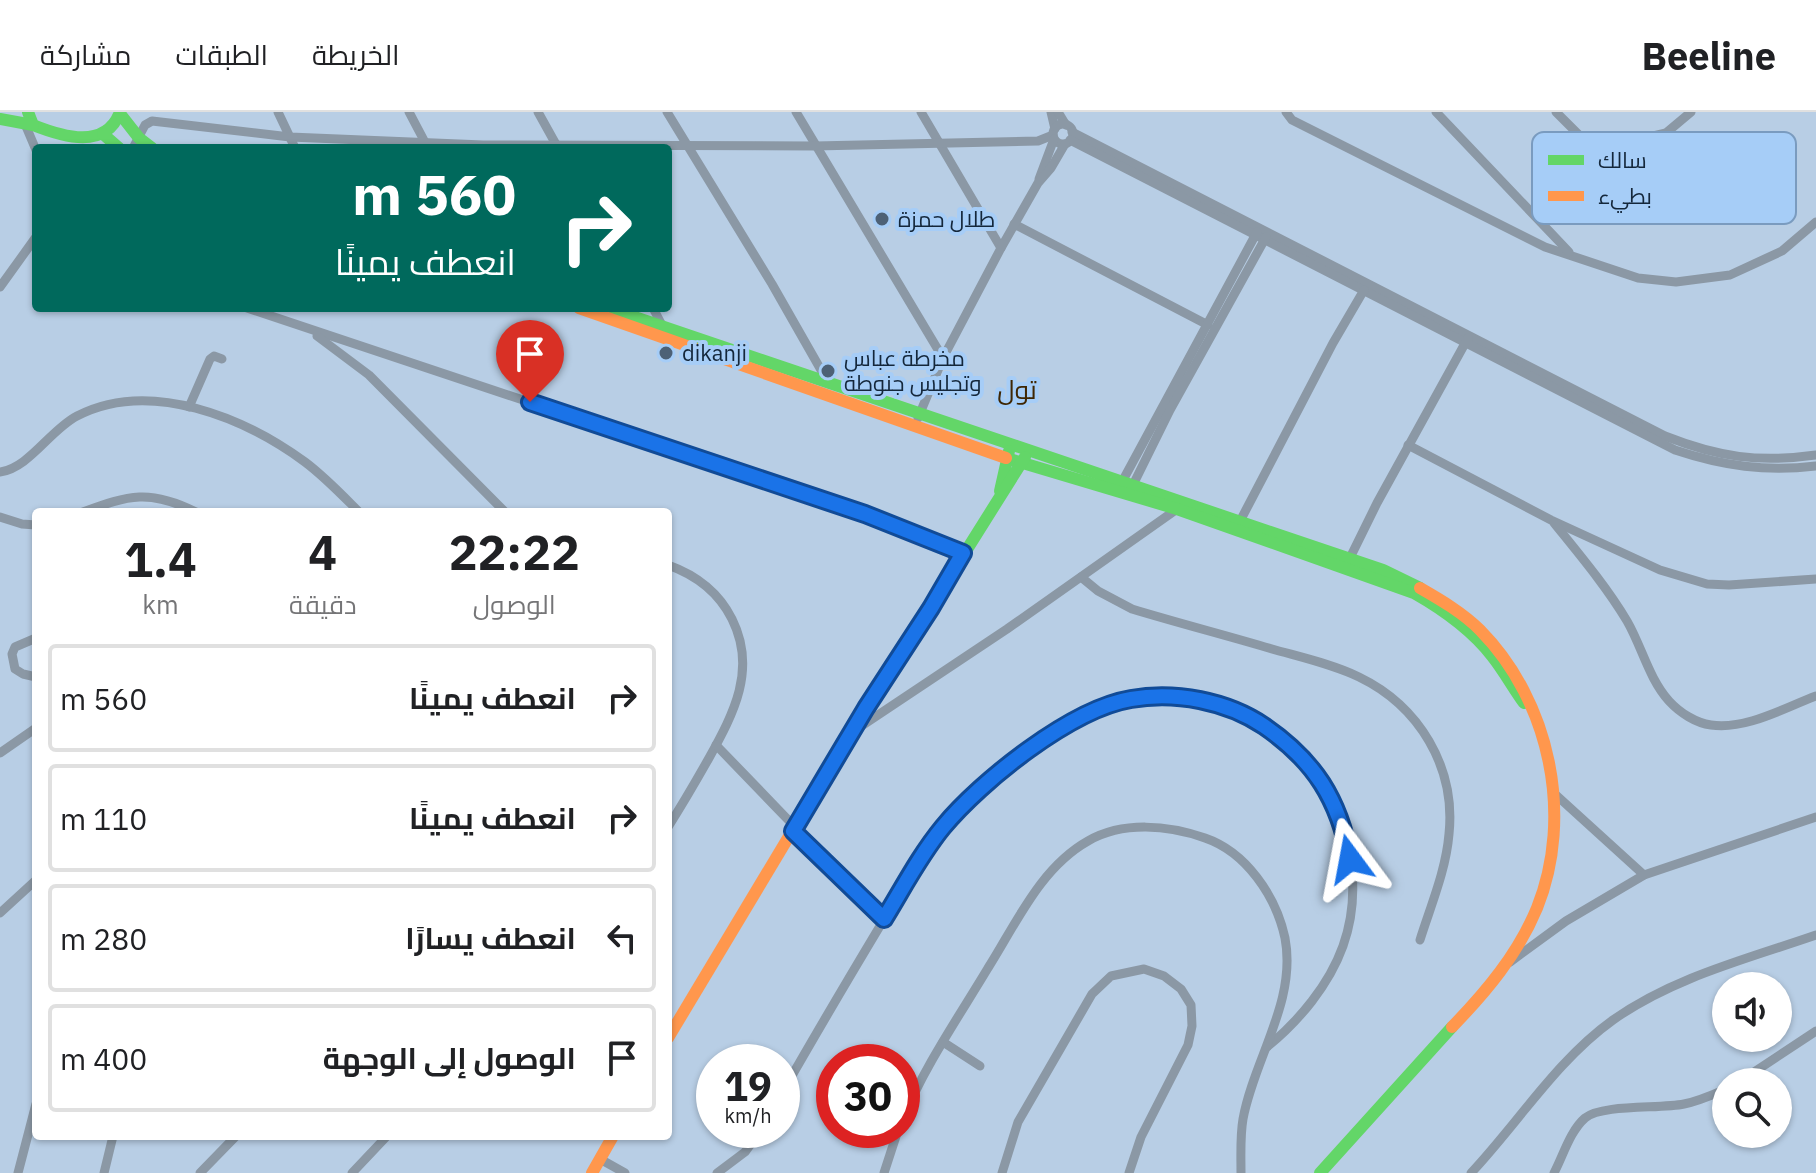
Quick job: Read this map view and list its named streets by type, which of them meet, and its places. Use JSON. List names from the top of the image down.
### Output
{
  "districts": ["تول"],
  "places": ["طلال حمزة", "dikanji", "مخرطة عباس وتجليس جنوطة"],
  "legend": ["سالك", "بطيء"],
  "page": {
    "header": "Beeline",
    "nav": ["الخريطة", "الطبقات", "مشاركة"],
    "turn": ["560 m", "انعطف يمينًا"],
    "eta": [
      "22:22",
      "الوصول",
      "4",
      "دقيقة",
      "1.4",
      "km"
    ],
    "list": [
      {
        "name": "انعطف يمينًا",
        "value": "560 m"
      },
      {
        "name": "انعطف يمينًا",
        "value": "110 m"
      },
      {
        "name": "انعطف يسارًا",
        "value": "280 m"
      },
      {
        "name": "الوصول إلى الوجهة",
        "value": "400 m"
      }
    ],
    "speed": "19 km/h",
    "limit": "30"
  }
}
